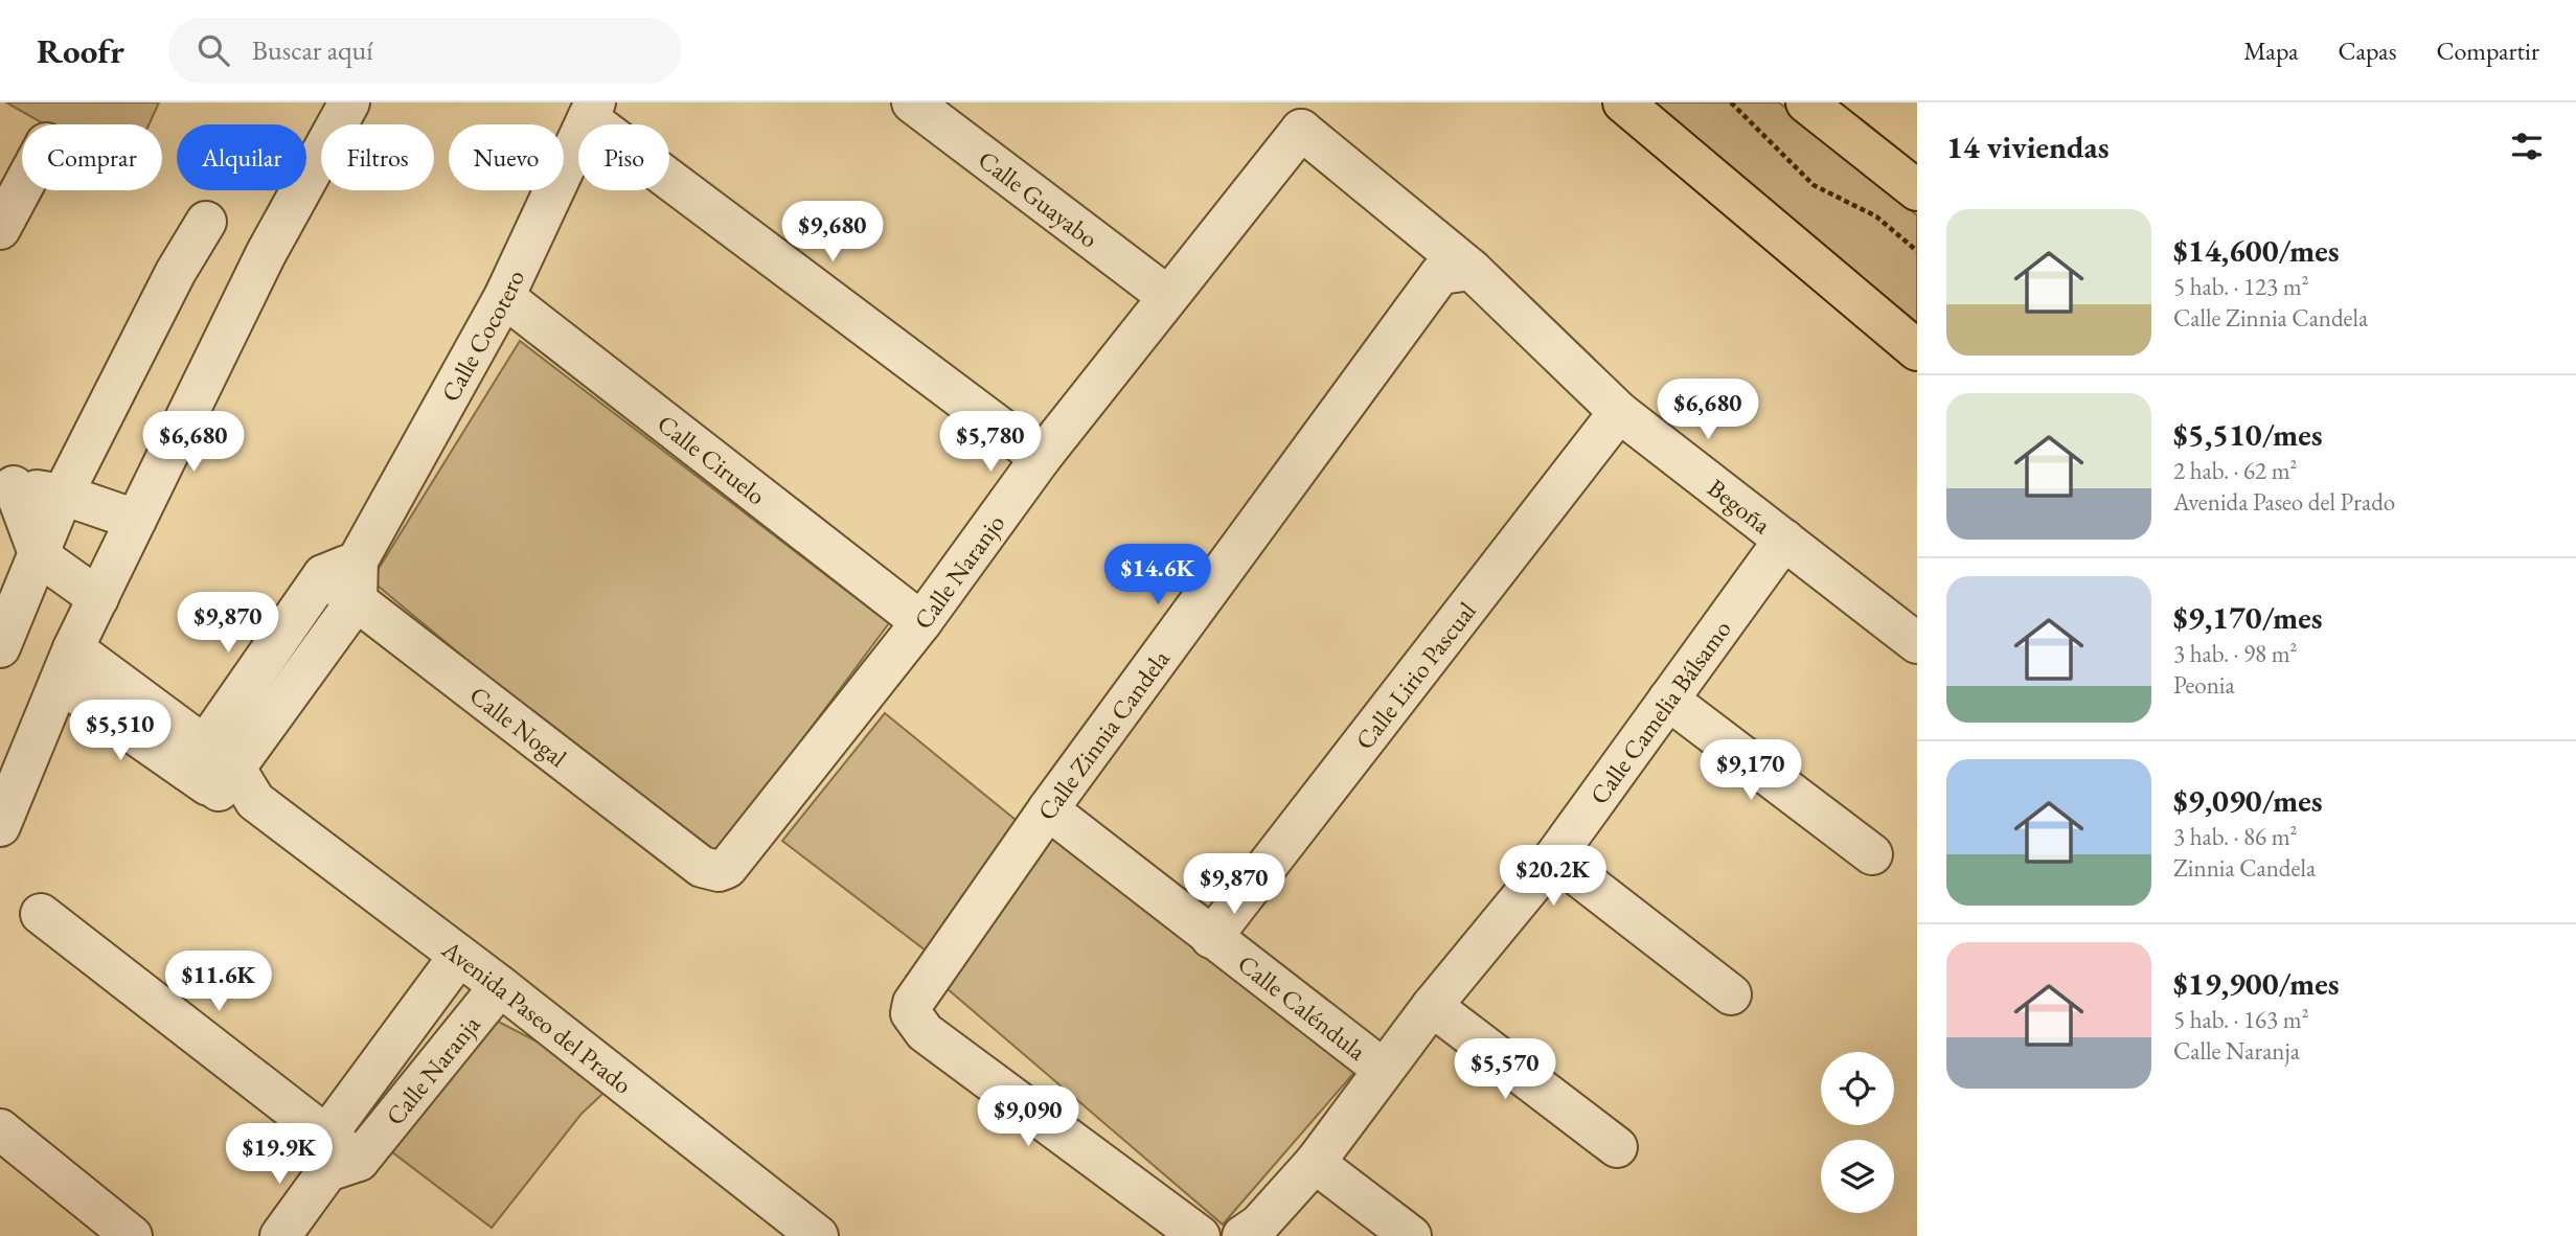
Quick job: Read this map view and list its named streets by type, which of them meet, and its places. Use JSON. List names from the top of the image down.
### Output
{
  "streets": {
    "street": [
      "Calle Guayabo",
      "Calle Cocotero",
      "Calle Ciruelo",
      "Begoña",
      "Calle Naranjo",
      "Calle Lirio Pascual",
      "Calle Camelia Bálsamo",
      "Calle Nogal",
      "Calle Zinnia Candela",
      "Calle Caléndula",
      "Avenida Paseo del Prado",
      "Calle Naranja"
    ]
  },
  "crossings": [
    ["Calle Guayabo", "Calle Naranjo"],
    ["Calle Cocotero", "Calle Ciruelo"],
    ["Calle Cocotero", "Calle Nogal"],
    ["Calle Cocotero", "Avenida Paseo del Prado"],
    ["Calle Ciruelo", "Calle Naranjo"],
    ["Begoña", "Calle Naranjo"],
    ["Begoña", "Calle Lirio Pascual"],
    ["Begoña", "Calle Camelia Bálsamo"],
    ["Begoña", "Calle Zinnia Candela"],
    ["Calle Naranjo", "Calle Nogal"],
    ["Calle Lirio Pascual", "Calle Caléndula"],
    ["Calle Camelia Bálsamo", "Calle Caléndula"],
    ["Calle Zinnia Candela", "Calle Caléndula"],
    ["Avenida Paseo del Prado", "Calle Naranja"]
  ],
  "page": {
    "header": "Roofr",
    "search": "Buscar aquí",
    "nav": ["Mapa", "Capas", "Compartir"],
    "heading": "14 viviendas",
    "chip": [
      "Comprar",
      "Alquilar",
      "Filtros",
      "Nuevo",
      "Piso"
    ],
    "list": [
      {
        "name": "$14,600/mes",
        "note": "5 hab. · 123 m² · Calle Zinnia Candela"
      },
      {
        "name": "$5,510/mes",
        "note": "2 hab. · 62 m² · Avenida Paseo del Prado"
      },
      {
        "name": "$9,170/mes",
        "note": "3 hab. · 98 m² · Peonia"
      },
      {
        "name": "$9,090/mes",
        "note": "3 hab. · 86 m² · Zinnia Candela"
      },
      {
        "name": "$19,900/mes",
        "note": "5 hab. · 163 m² · Calle Naranja"
      }
    ],
    "price": [
      "$9,680",
      "$6,680",
      "$6,680",
      "$5,780",
      "$14.6K",
      "$9,870",
      "$5,510",
      "$9,170",
      "$20.2K",
      "$9,870",
      "$11.6K",
      "$5,570",
      "$9,090",
      "$19.9K"
    ]
  }
}
